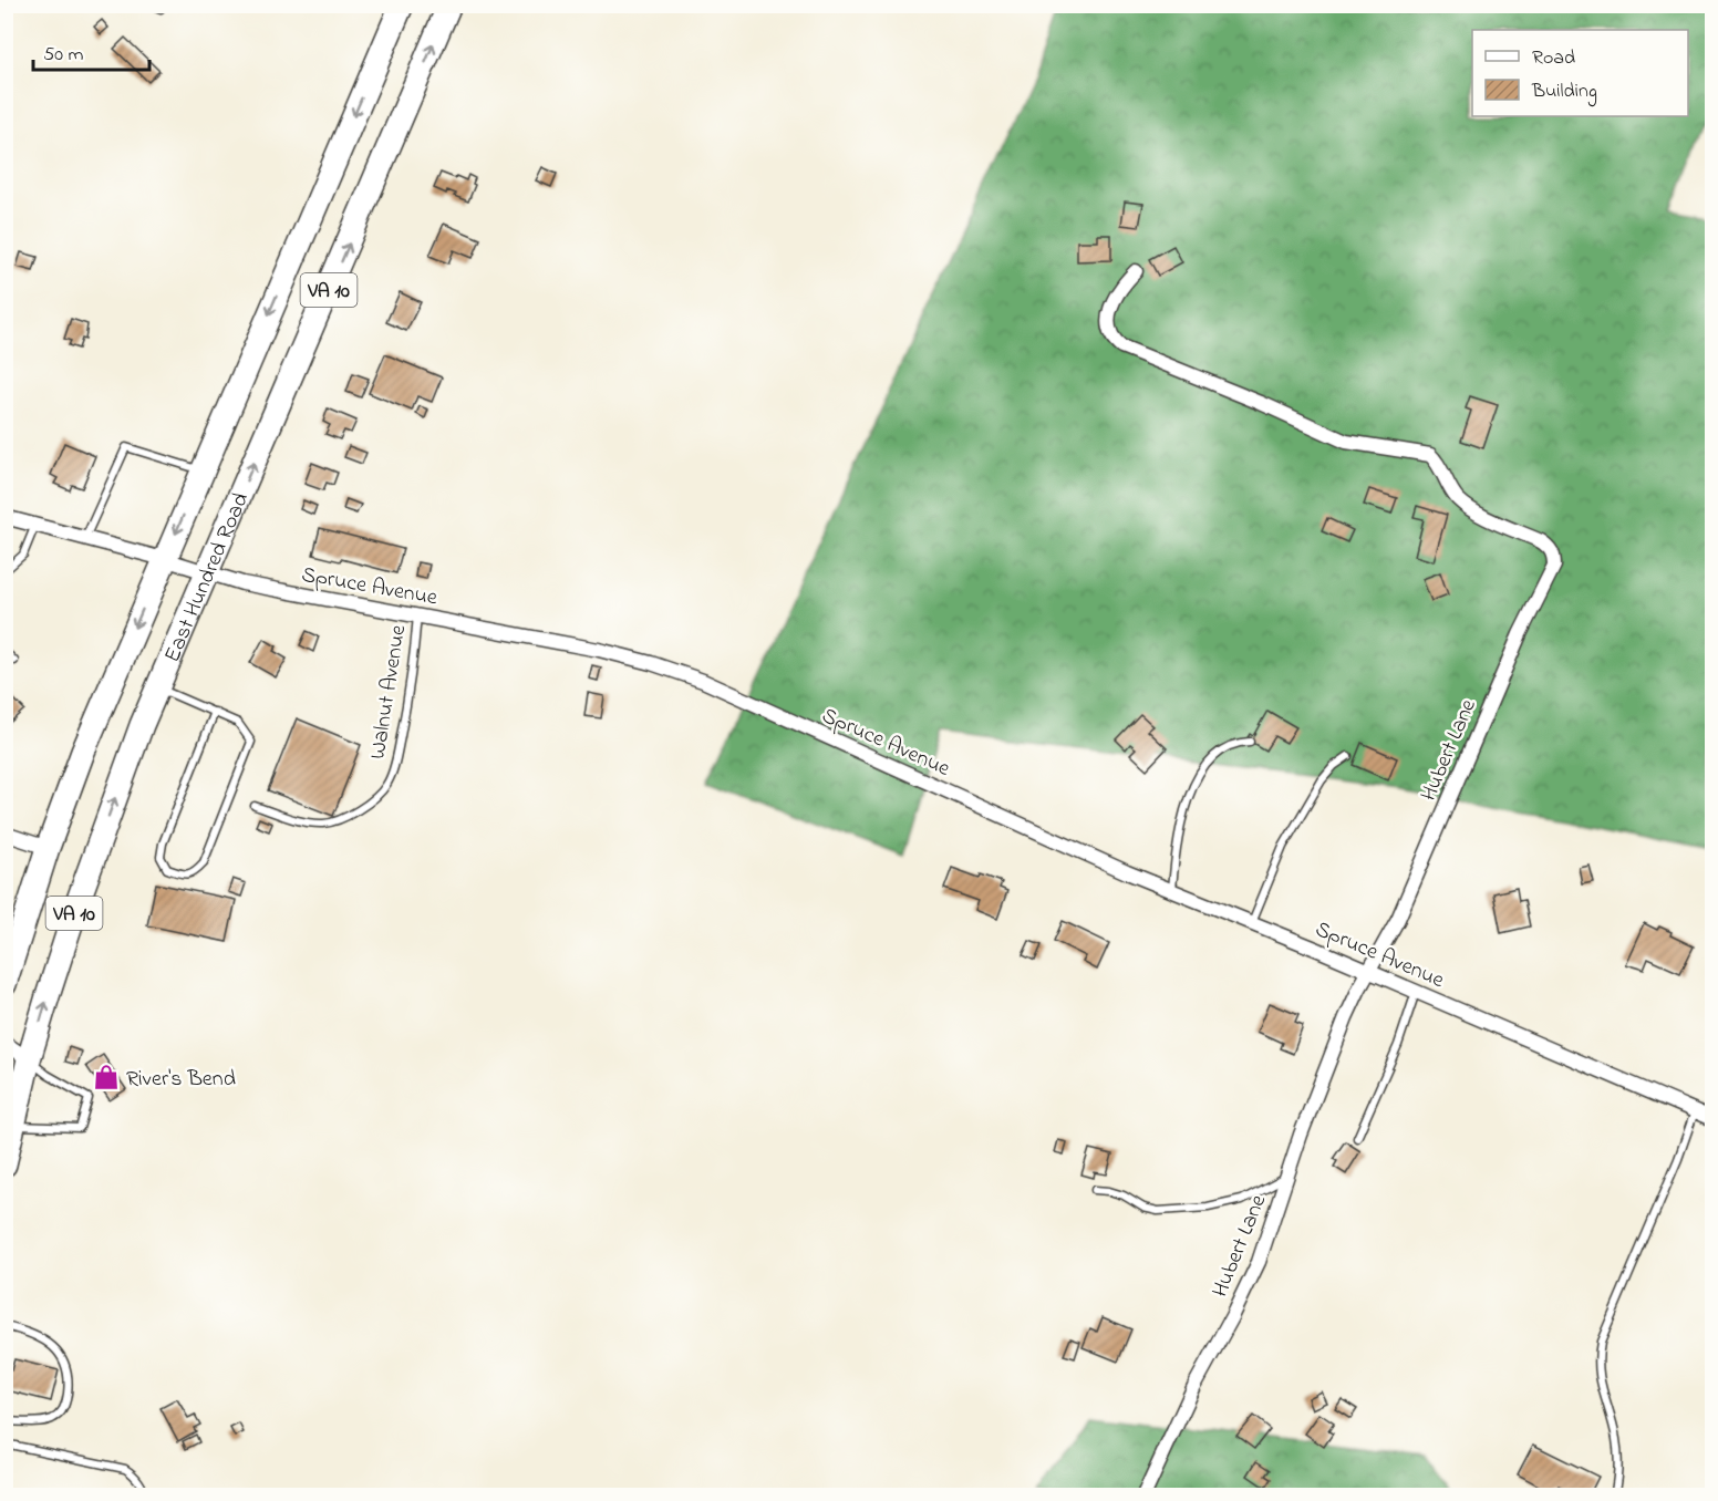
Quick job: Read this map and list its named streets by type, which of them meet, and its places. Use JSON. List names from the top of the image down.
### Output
{
  "streets": {
    "highway": ["VA 10", "East Hundred Road"],
    "street": ["Spruce Avenue", "Hubert Lane"],
    "lane": ["Walnut Avenue"]
  },
  "crossings": [
    ["East Hundred Road", "Spruce Avenue"],
    ["Spruce Avenue", "Walnut Avenue"],
    ["Spruce Avenue", "Hubert Lane"]
  ],
  "places": {
    "shop": ["River's Bend"]
  },
  "legend": ["Road", "Building"],
  "scale_bar": "50 m"
}
